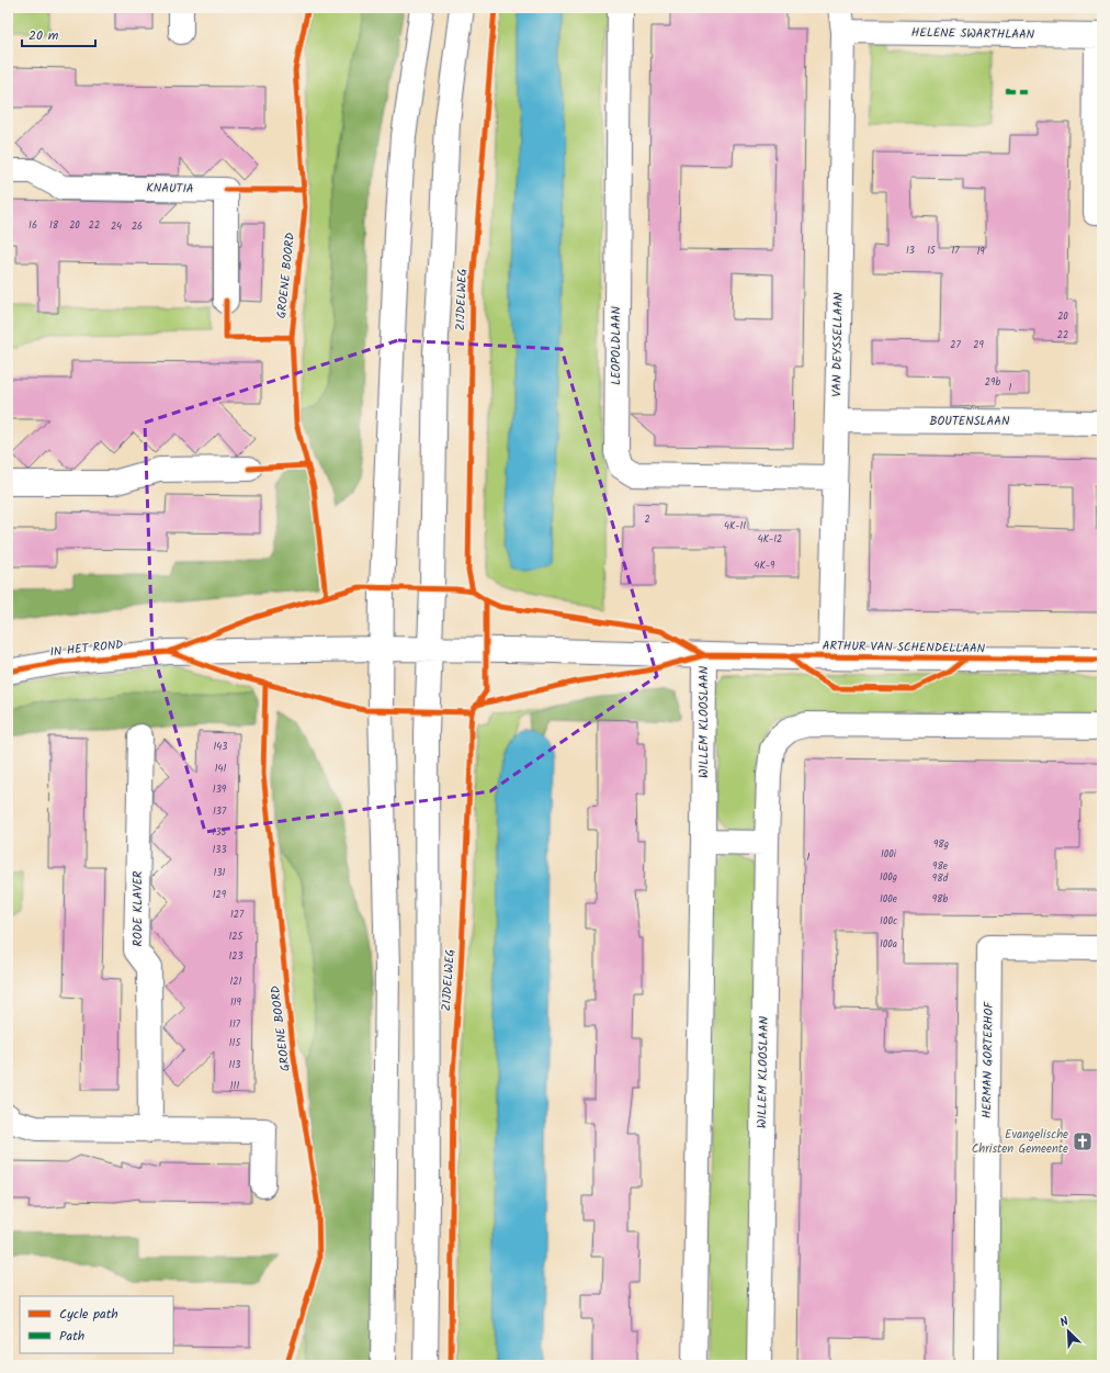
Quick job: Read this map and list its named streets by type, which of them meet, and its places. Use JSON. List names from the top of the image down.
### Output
{
  "streets": {
    "street": [
      "HELENE SWARTHLAAN",
      "KNAUTIA",
      "ZIJDELWEG",
      "VAN DEYSSELLAAN",
      "LEOPOLDLAAN",
      "BOUTENSLAAN",
      "ARTHUR VAN SCHENDELLAAN",
      "IN HET ROND",
      "WILLEM KLOOSLAAN",
      "RODE KLAVER",
      "HERMAN GORTERHOF"
    ],
    "cycle path": ["GROENE BOORD"]
  },
  "crossings": [
    ["HELENE SWARTHLAAN", "VAN DEYSSELLAAN"],
    ["ZIJDELWEG", "ARTHUR VAN SCHENDELLAAN"],
    ["VAN DEYSSELLAAN", "LEOPOLDLAAN"],
    ["VAN DEYSSELLAAN", "BOUTENSLAAN"],
    ["VAN DEYSSELLAAN", "ARTHUR VAN SCHENDELLAAN"],
    ["ARTHUR VAN SCHENDELLAAN", "WILLEM KLOOSLAAN"]
  ],
  "places": {
    "church": ["Evangelische Christen Gemeente"]
  },
  "house_numbers": [
    "16",
    "18",
    "20",
    "22",
    "24",
    "26",
    "13",
    "15",
    "17",
    "19",
    "20",
    "22",
    "27",
    "29",
    "29b",
    "1",
    "2",
    "4K-11",
    "4K-12",
    "4K-9",
    "143",
    "141",
    "139",
    "137",
    "135",
    "98g",
    "133",
    "100i",
    "1",
    "98e",
    "131",
    "100g",
    "98d",
    "129",
    "100e",
    "98b",
    "127",
    "100c",
    "125",
    "100a",
    "123",
    "121",
    "119",
    "117",
    "115",
    "113",
    "111"
  ],
  "legend": ["Cycle path", "Path"],
  "scale_bar": "20 m",
  "north": "top left"
}
